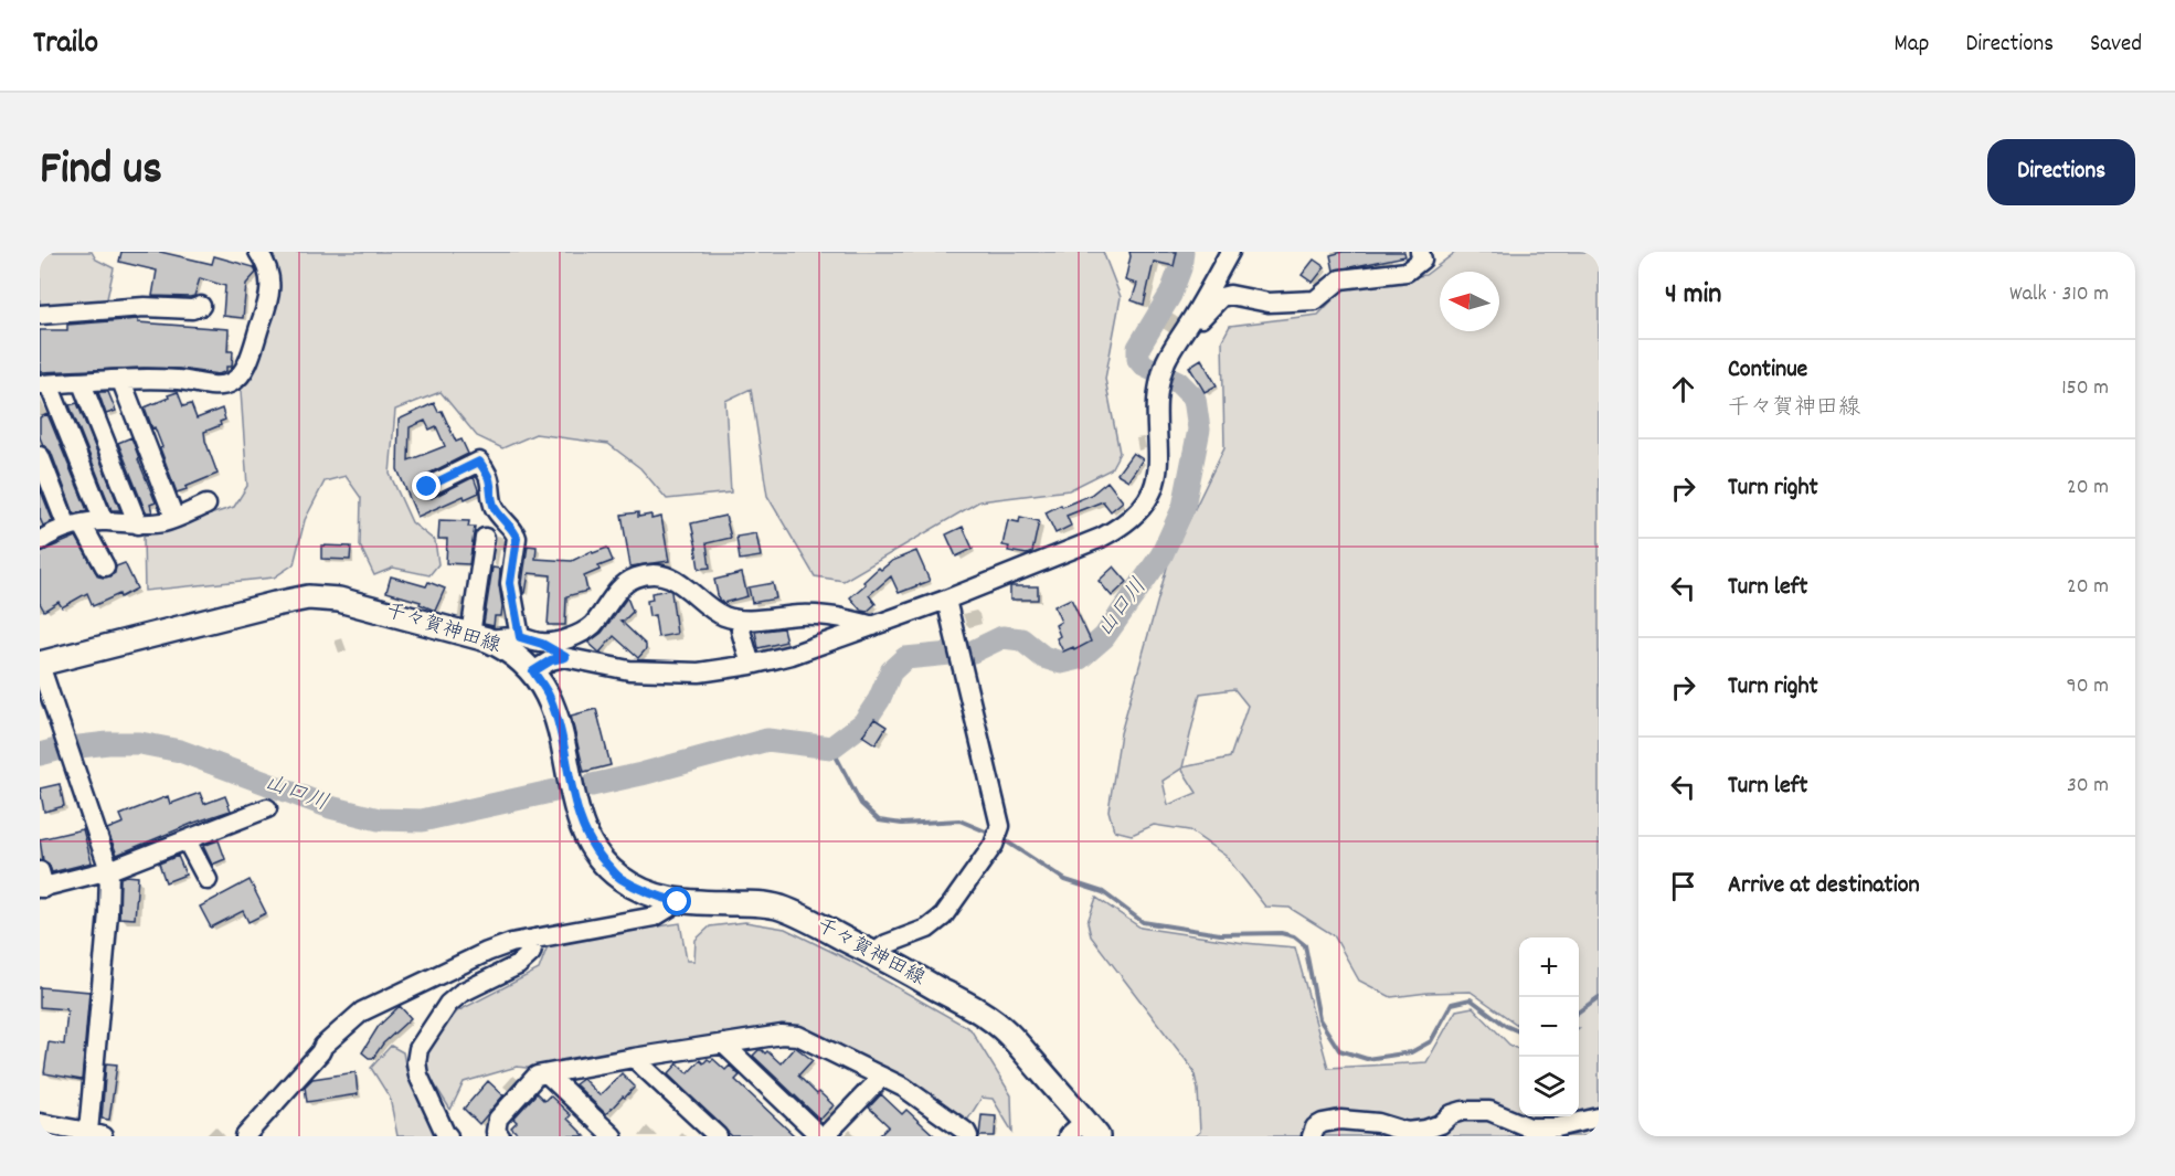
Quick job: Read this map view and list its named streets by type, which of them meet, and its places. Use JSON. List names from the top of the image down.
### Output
{
  "streets": {
    "main road": ["千々賀神田線"]
  },
  "water": ["山口川"],
  "north": "left",
  "page": {
    "header": "Trailo",
    "nav": ["Map", "Directions", "Saved"],
    "title": "Find us",
    "buttons": "Directions",
    "heading": ["4 min", "Walk · 310 m"],
    "list": [
      ["Continue", "千々賀神田線", "150 m"],
      ["Turn right", "20 m"],
      ["Turn left", "20 m"],
      ["Turn right", "90 m"],
      ["Turn left", "30 m"],
      "Arrive at destination"
    ],
    "map_buttons": ["+", "−"]
  }
}
